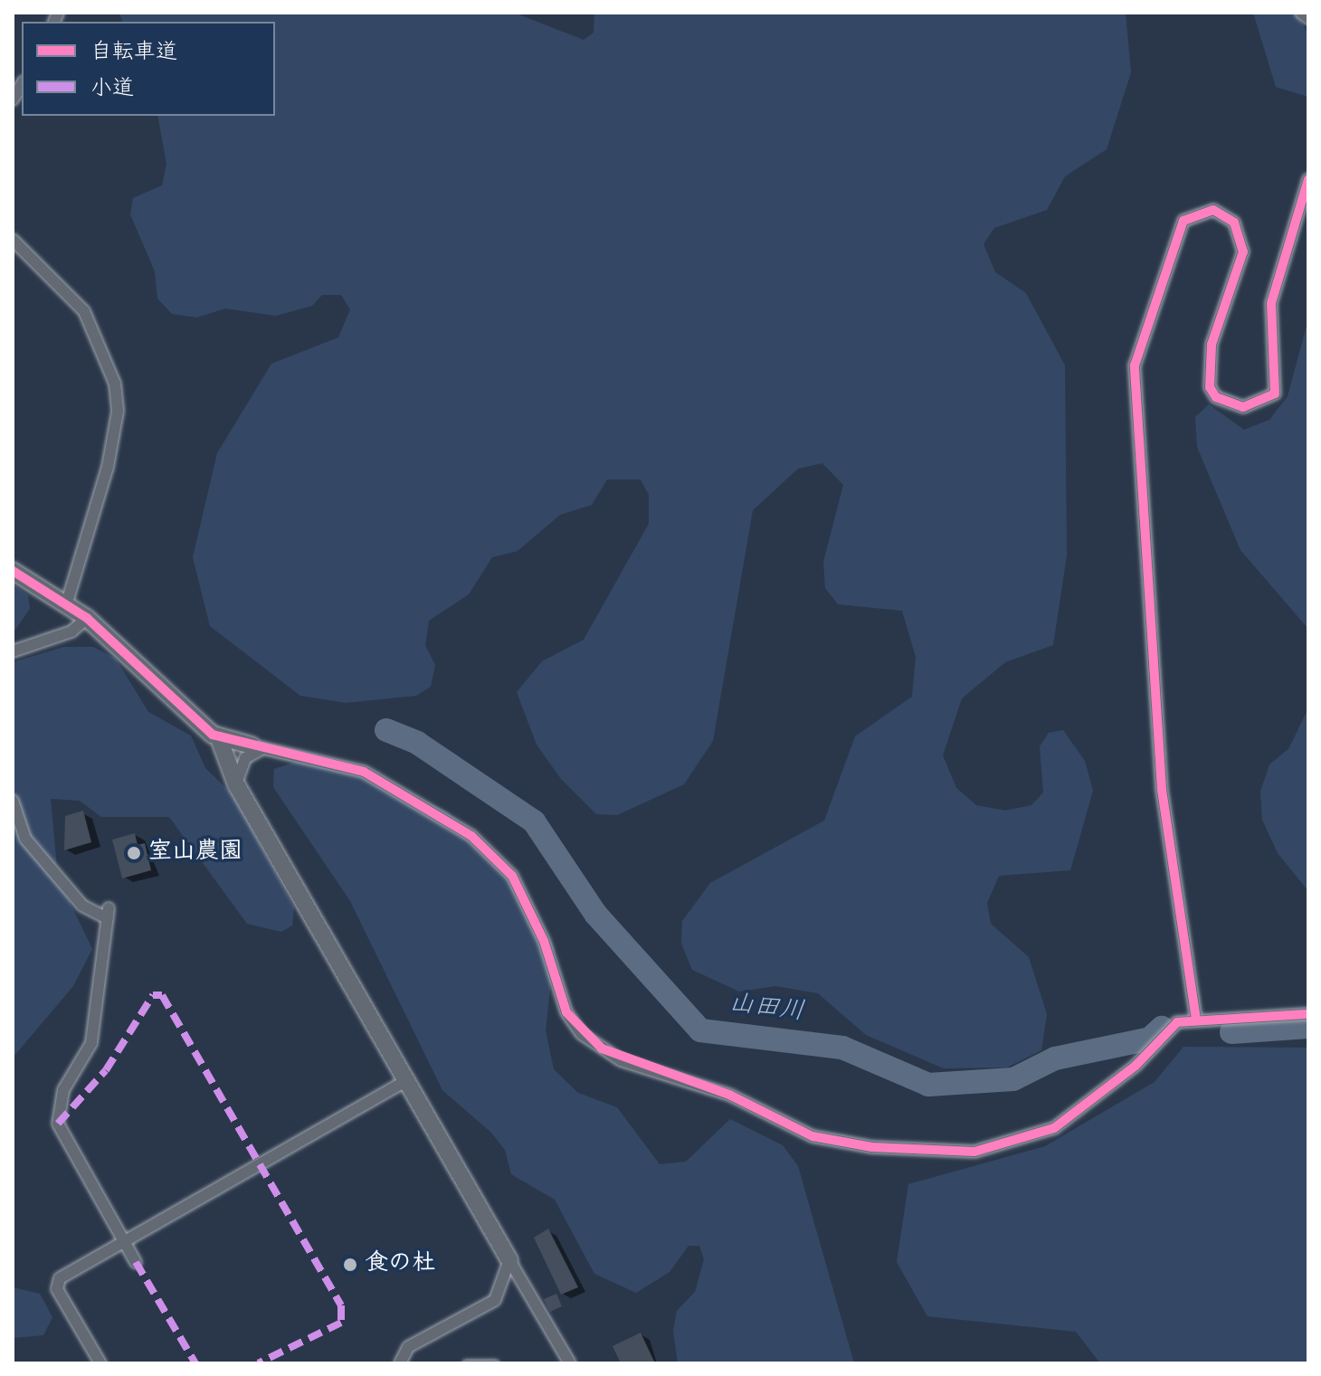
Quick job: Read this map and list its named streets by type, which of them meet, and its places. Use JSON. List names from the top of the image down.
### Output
{
  "water": ["山田川"],
  "places": ["室山農園", "食の杜"],
  "legend": ["自転車道", "小道"]
}
